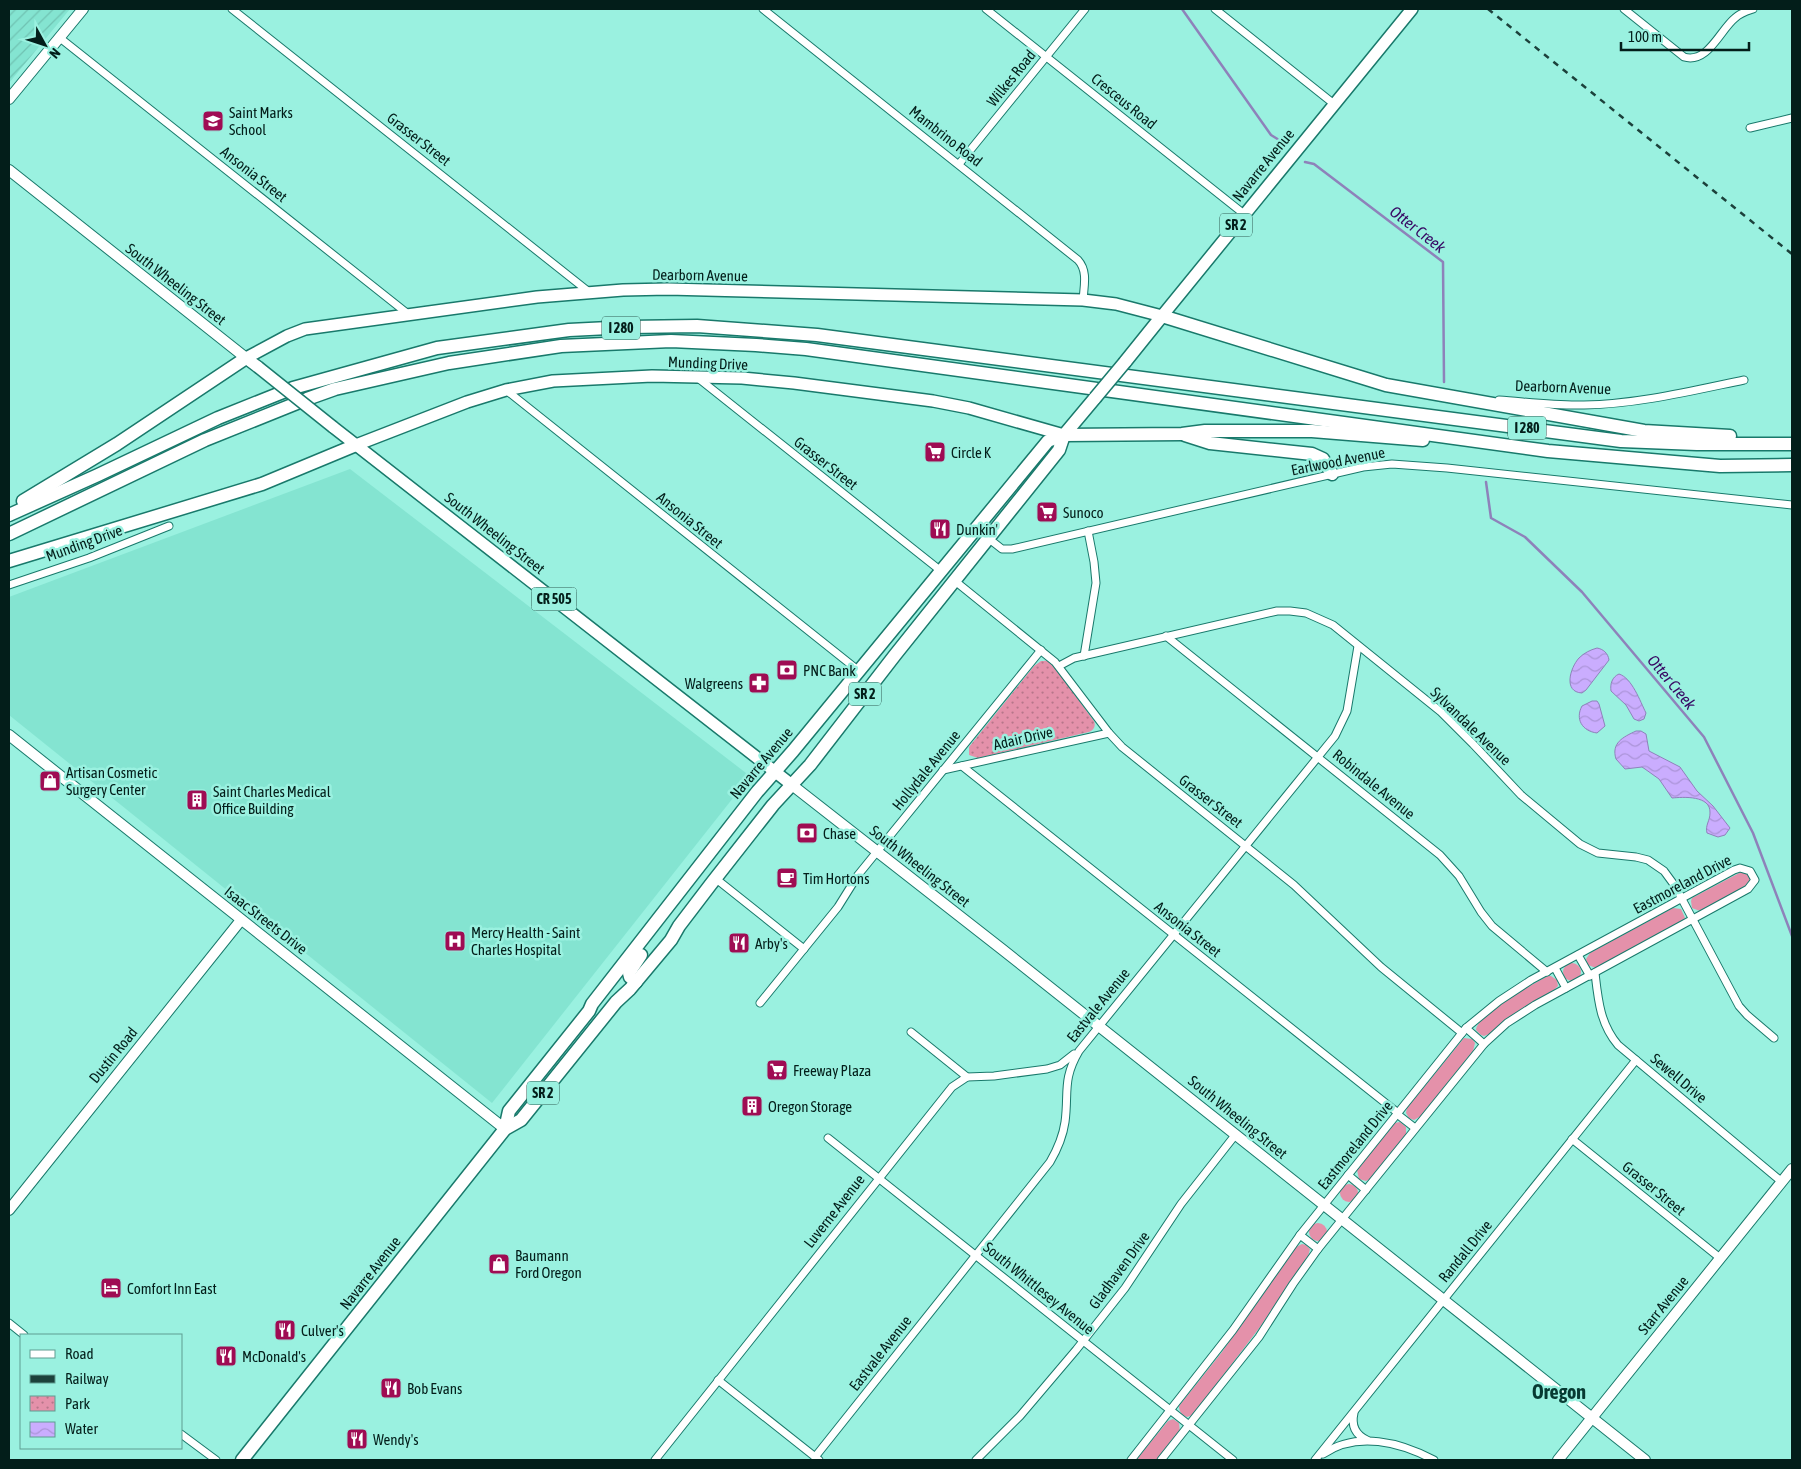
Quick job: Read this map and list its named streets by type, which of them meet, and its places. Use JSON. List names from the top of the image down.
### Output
{
  "streets": {
    "highway": ["Navarre Avenue", "SR 2", "I 280"],
    "main road": [
      "Dearborn Avenue",
      "South Wheeling Street",
      "Munding Drive",
      "CR 505"
    ],
    "street": [
      "Wilkes Road",
      "Cresceus Road",
      "Mambrino Road",
      "Grasser Street",
      "Ansonia Street",
      "Earlwood Avenue",
      "Sylvandale Avenue",
      "Adair Drive",
      "Hollydale Avenue",
      "Robindale Avenue",
      "Eastmoreland Drive",
      "Isaac Streets Drive",
      "Eastvale Avenue",
      "Dustin Road",
      "Sewell Drive",
      "Luverne Avenue",
      "Randall Drive",
      "Gladhaven Drive",
      "South Whittlesey Avenue",
      "Starr Avenue"
    ]
  },
  "crossings": [
    ["Wilkes Road", "Cresceus Road"],
    ["Wilkes Road", "Mambrino Road"],
    ["Cresceus Road", "Navarre Avenue"],
    ["Mambrino Road", "Dearborn Avenue"],
    ["Grasser Street", "Navarre Avenue"],
    ["Grasser Street", "Dearborn Avenue"],
    ["Grasser Street", "Munding Drive"],
    ["Grasser Street", "Sylvandale Avenue"],
    ["Grasser Street", "Adair Drive"],
    ["Grasser Street", "Hollydale Avenue"],
    ["Grasser Street", "Eastmoreland Drive"],
    ["Grasser Street", "Eastvale Avenue"],
    ["Grasser Street", "Randall Drive"],
    ["Grasser Street", "Starr Avenue"],
    ["Navarre Avenue", "Ansonia Street"],
    ["Navarre Avenue", "Dearborn Avenue"],
    ["Navarre Avenue", "South Wheeling Street"],
    ["Navarre Avenue", "Munding Drive"],
    ["Navarre Avenue", "Earlwood Avenue"],
    ["Navarre Avenue", "Isaac Streets Drive"],
    ["Ansonia Street", "Dearborn Avenue"],
    ["Ansonia Street", "Munding Drive"],
    ["Ansonia Street", "Adair Drive"],
    ["Ansonia Street", "Eastmoreland Drive"],
    ["Ansonia Street", "Eastvale Avenue"],
    ["Dearborn Avenue", "South Wheeling Street"],
    ["South Wheeling Street", "Munding Drive"],
    ["South Wheeling Street", "Hollydale Avenue"],
    ["South Wheeling Street", "Eastmoreland Drive"],
    ["South Wheeling Street", "Eastvale Avenue"],
    ["South Wheeling Street", "Randall Drive"],
    ["South Wheeling Street", "Gladhaven Drive"],
    ["South Wheeling Street", "Starr Avenue"],
    ["Sylvandale Avenue", "Robindale Avenue"],
    ["Sylvandale Avenue", "Eastmoreland Drive"],
    ["Sylvandale Avenue", "Eastvale Avenue"],
    ["Adair Drive", "Hollydale Avenue"],
    ["Robindale Avenue", "Eastmoreland Drive"],
    ["Robindale Avenue", "Eastvale Avenue"],
    ["Eastmoreland Drive", "Sewell Drive"],
    ["Eastmoreland Drive", "South Whittlesey Avenue"],
    ["Isaac Streets Drive", "Dustin Road"],
    ["Eastvale Avenue", "South Whittlesey Avenue"],
    ["Sewell Drive", "Randall Drive"],
    ["Sewell Drive", "Starr Avenue"],
    ["Luverne Avenue", "South Whittlesey Avenue"],
    ["Gladhaven Drive", "South Whittlesey Avenue"]
  ],
  "districts": ["Oregon"],
  "water": ["Otter Creek"],
  "places": {
    "school or university": ["Saint Marks School"],
    "supermarket": ["Circle K", "Sunoco", "Freeway Plaza"],
    "restaurant": [
      "Dunkin'",
      "Arby's",
      "Culver's",
      "McDonald's",
      "Bob Evans",
      "Wendy's"
    ],
    "bank": ["PNC Bank", "Chase"],
    "pharmacy": ["Walgreens"],
    "shop": ["Artisan Cosmetic Surgery Center", "Baumann Ford Oregon"],
    "building": ["Saint Charles Medical Office Building", "Oregon Storage"],
    "cafe": ["Tim Hortons"],
    "hospital": ["Mercy Health - Saint Charles Hospital"],
    "hotel": ["Comfort Inn East"]
  },
  "legend": [
    "Road",
    "Railway",
    "Park",
    "Water"
  ],
  "scale_bar": "100 m",
  "north": "bottom right"
}
